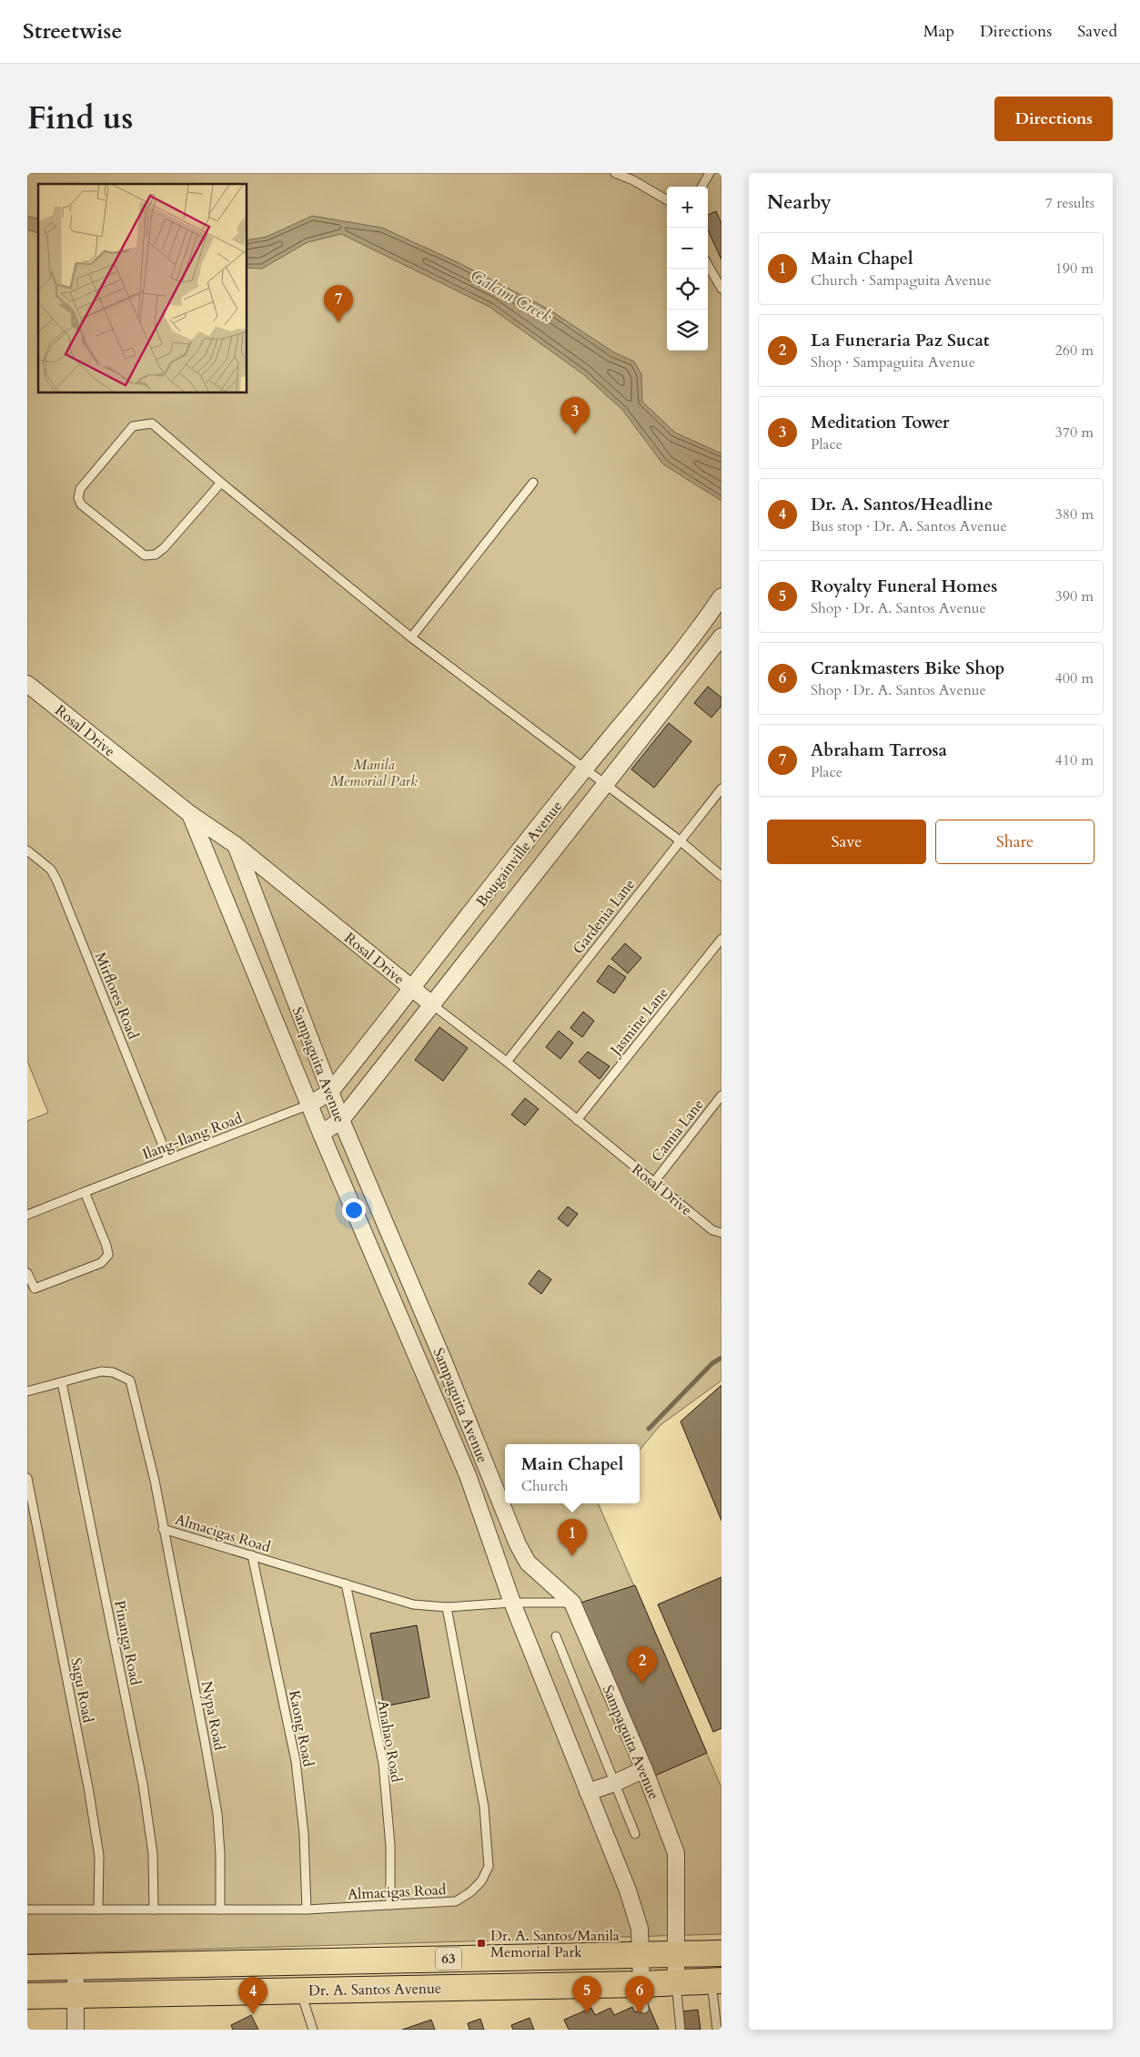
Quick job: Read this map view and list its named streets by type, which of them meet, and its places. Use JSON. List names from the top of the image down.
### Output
{
  "streets": {
    "main road": ["63", "Dr. A. Santos Avenue"],
    "street": ["Rosal Drive", "Bougainville Avenue", "Sampaguita Avenue"],
    "lane": [
      "Gardenia Lane",
      "Mirflores Road",
      "Jasmine Lane",
      "Camia Lane",
      "Ilang-Ilang Road",
      "Almacigas Road",
      "Pinanga Road",
      "Sagu Road",
      "Nypa Road",
      "Kaong Road",
      "Anahao Road"
    ]
  },
  "crossings": [
    ["Rosal Drive", "Bougainville Avenue"],
    ["Rosal Drive", "Gardenia Lane"],
    ["Rosal Drive", "Jasmine Lane"],
    ["Rosal Drive", "Sampaguita Avenue"],
    ["Rosal Drive", "Camia Lane"],
    ["Bougainville Avenue", "Sampaguita Avenue"],
    ["Bougainville Avenue", "Ilang-Ilang Road"],
    ["Mirflores Road", "Ilang-Ilang Road"],
    ["Sampaguita Avenue", "Ilang-Ilang Road"],
    ["Sampaguita Avenue", "Almacigas Road"],
    ["Sampaguita Avenue", "Dr. A. Santos Avenue"],
    ["Almacigas Road", "Pinanga Road"],
    ["Almacigas Road", "Sagu Road"],
    ["Almacigas Road", "Nypa Road"],
    ["Almacigas Road", "Kaong Road"],
    ["Almacigas Road", "Anahao Road"]
  ],
  "water": ["Galcim Creek"],
  "parks": ["Manila Memorial Park"],
  "places": {
    "transit": ["Dr. A. Santos/Manila Memorial Park"]
  },
  "page": {
    "header": "Streetwise",
    "nav": ["Map", "Directions", "Saved"],
    "title": "Find us",
    "buttons": [
      "Directions",
      ["Save", "Share"]
    ],
    "heading": ["Nearby", "7 results"],
    "map_buttons": ["+", "−"],
    "list": [
      {
        "mark": "1",
        "name": "Main Chapel",
        "note": "Church · Sampaguita Avenue",
        "value": "190 m"
      },
      {
        "mark": "2",
        "name": "La Funeraria Paz Sucat",
        "note": "Shop · Sampaguita Avenue",
        "value": "260 m"
      },
      {
        "mark": "3",
        "name": "Meditation Tower",
        "note": "Place",
        "value": "370 m"
      },
      {
        "mark": "4",
        "name": "Dr. A. Santos/Headline",
        "note": "Bus stop · Dr. A. Santos Avenue",
        "value": "380 m"
      },
      {
        "mark": "5",
        "name": "Royalty Funeral Homes",
        "note": "Shop · Dr. A. Santos Avenue",
        "value": "390 m"
      },
      {
        "mark": "6",
        "name": "Crankmasters Bike Shop",
        "note": "Shop · Dr. A. Santos Avenue",
        "value": "400 m"
      },
      {
        "mark": "7",
        "name": "Abraham Tarrosa",
        "note": "Place",
        "value": "410 m"
      }
    ],
    "pins": [
      "7",
      "3",
      "1",
      "2",
      "5",
      "6",
      "4"
    ],
    "popup": ["Main Chapel", "Church"]
  }
}
